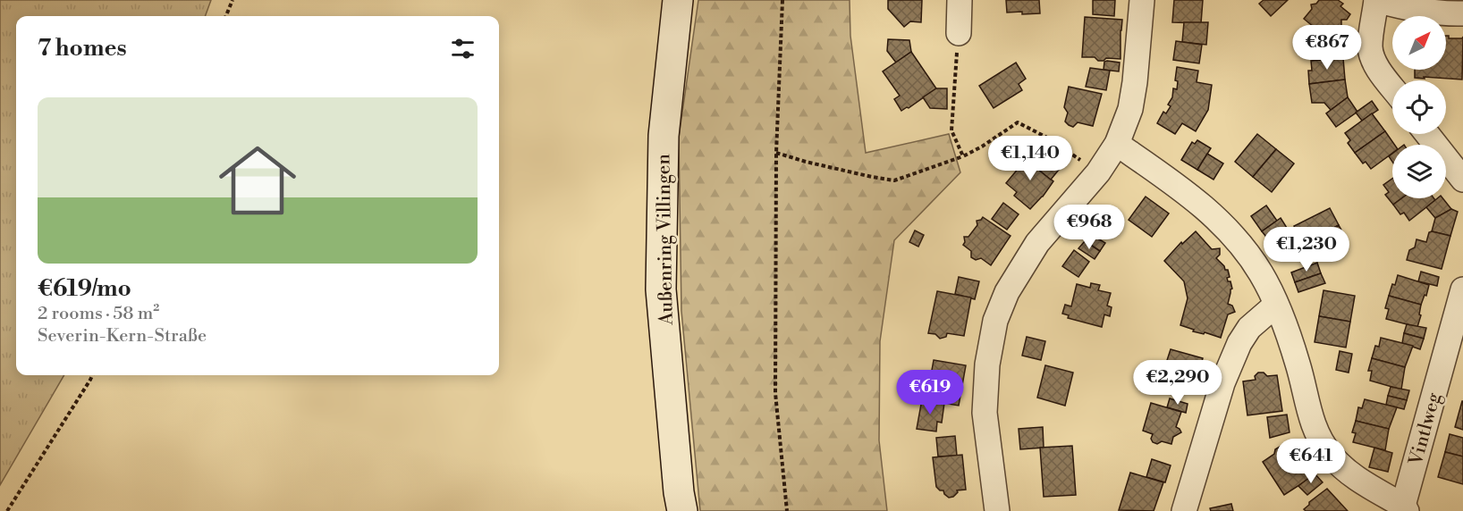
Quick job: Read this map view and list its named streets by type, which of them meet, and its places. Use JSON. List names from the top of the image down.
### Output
{
  "streets": {
    "street": ["Außenring Villingen", "Vintlweg"]
  },
  "north": "top right",
  "page": {
    "heading": "7 homes",
    "price": [
      "€867",
      "€1,140",
      "€968",
      "€1,230",
      "€2,290",
      "€619",
      "€641"
    ],
    "list": [
      {
        "name": "€619/mo",
        "note": "2 rooms · 58 m² · Severin-Kern-Straße"
      }
    ]
  }
}
